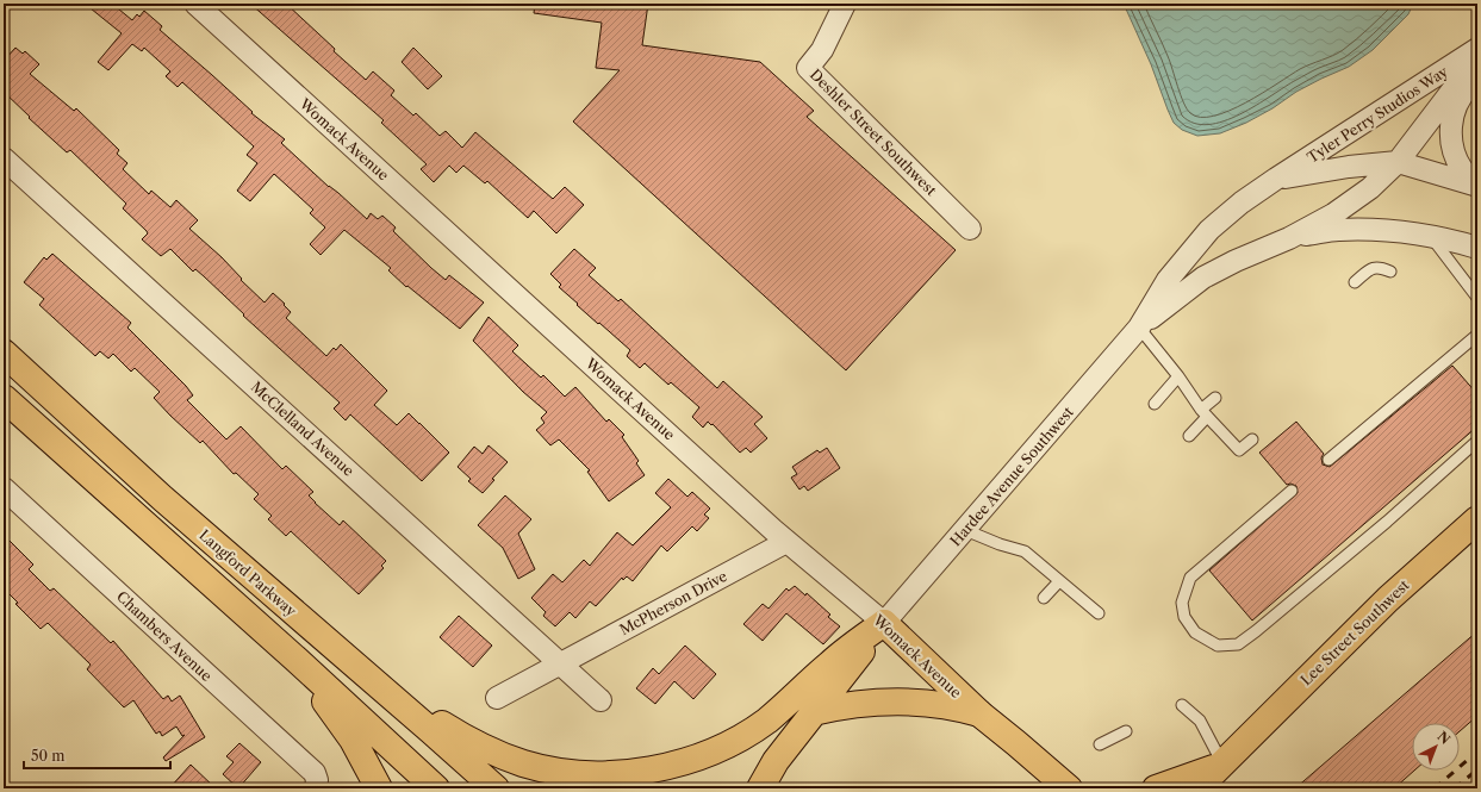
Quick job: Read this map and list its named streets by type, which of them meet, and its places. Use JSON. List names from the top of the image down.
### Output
{
  "streets": {
    "main road": ["Womack Avenue", "Langford Parkway", "Lee Street Southwest"],
    "street": [
      "Tyler Perry Studios Way",
      "Deshler Street Southwest",
      "McClelland Avenue",
      "Hardee Avenue Southwest",
      "McPherson Drive",
      "Chambers Avenue"
    ]
  },
  "crossings": [
    ["Tyler Perry Studios Way", "Hardee Avenue Southwest"],
    ["Womack Avenue", "Hardee Avenue Southwest"],
    ["Womack Avenue", "McPherson Drive"],
    ["McClelland Avenue", "McPherson Drive"]
  ],
  "scale_bar": "50 m",
  "north": "top right"
}
